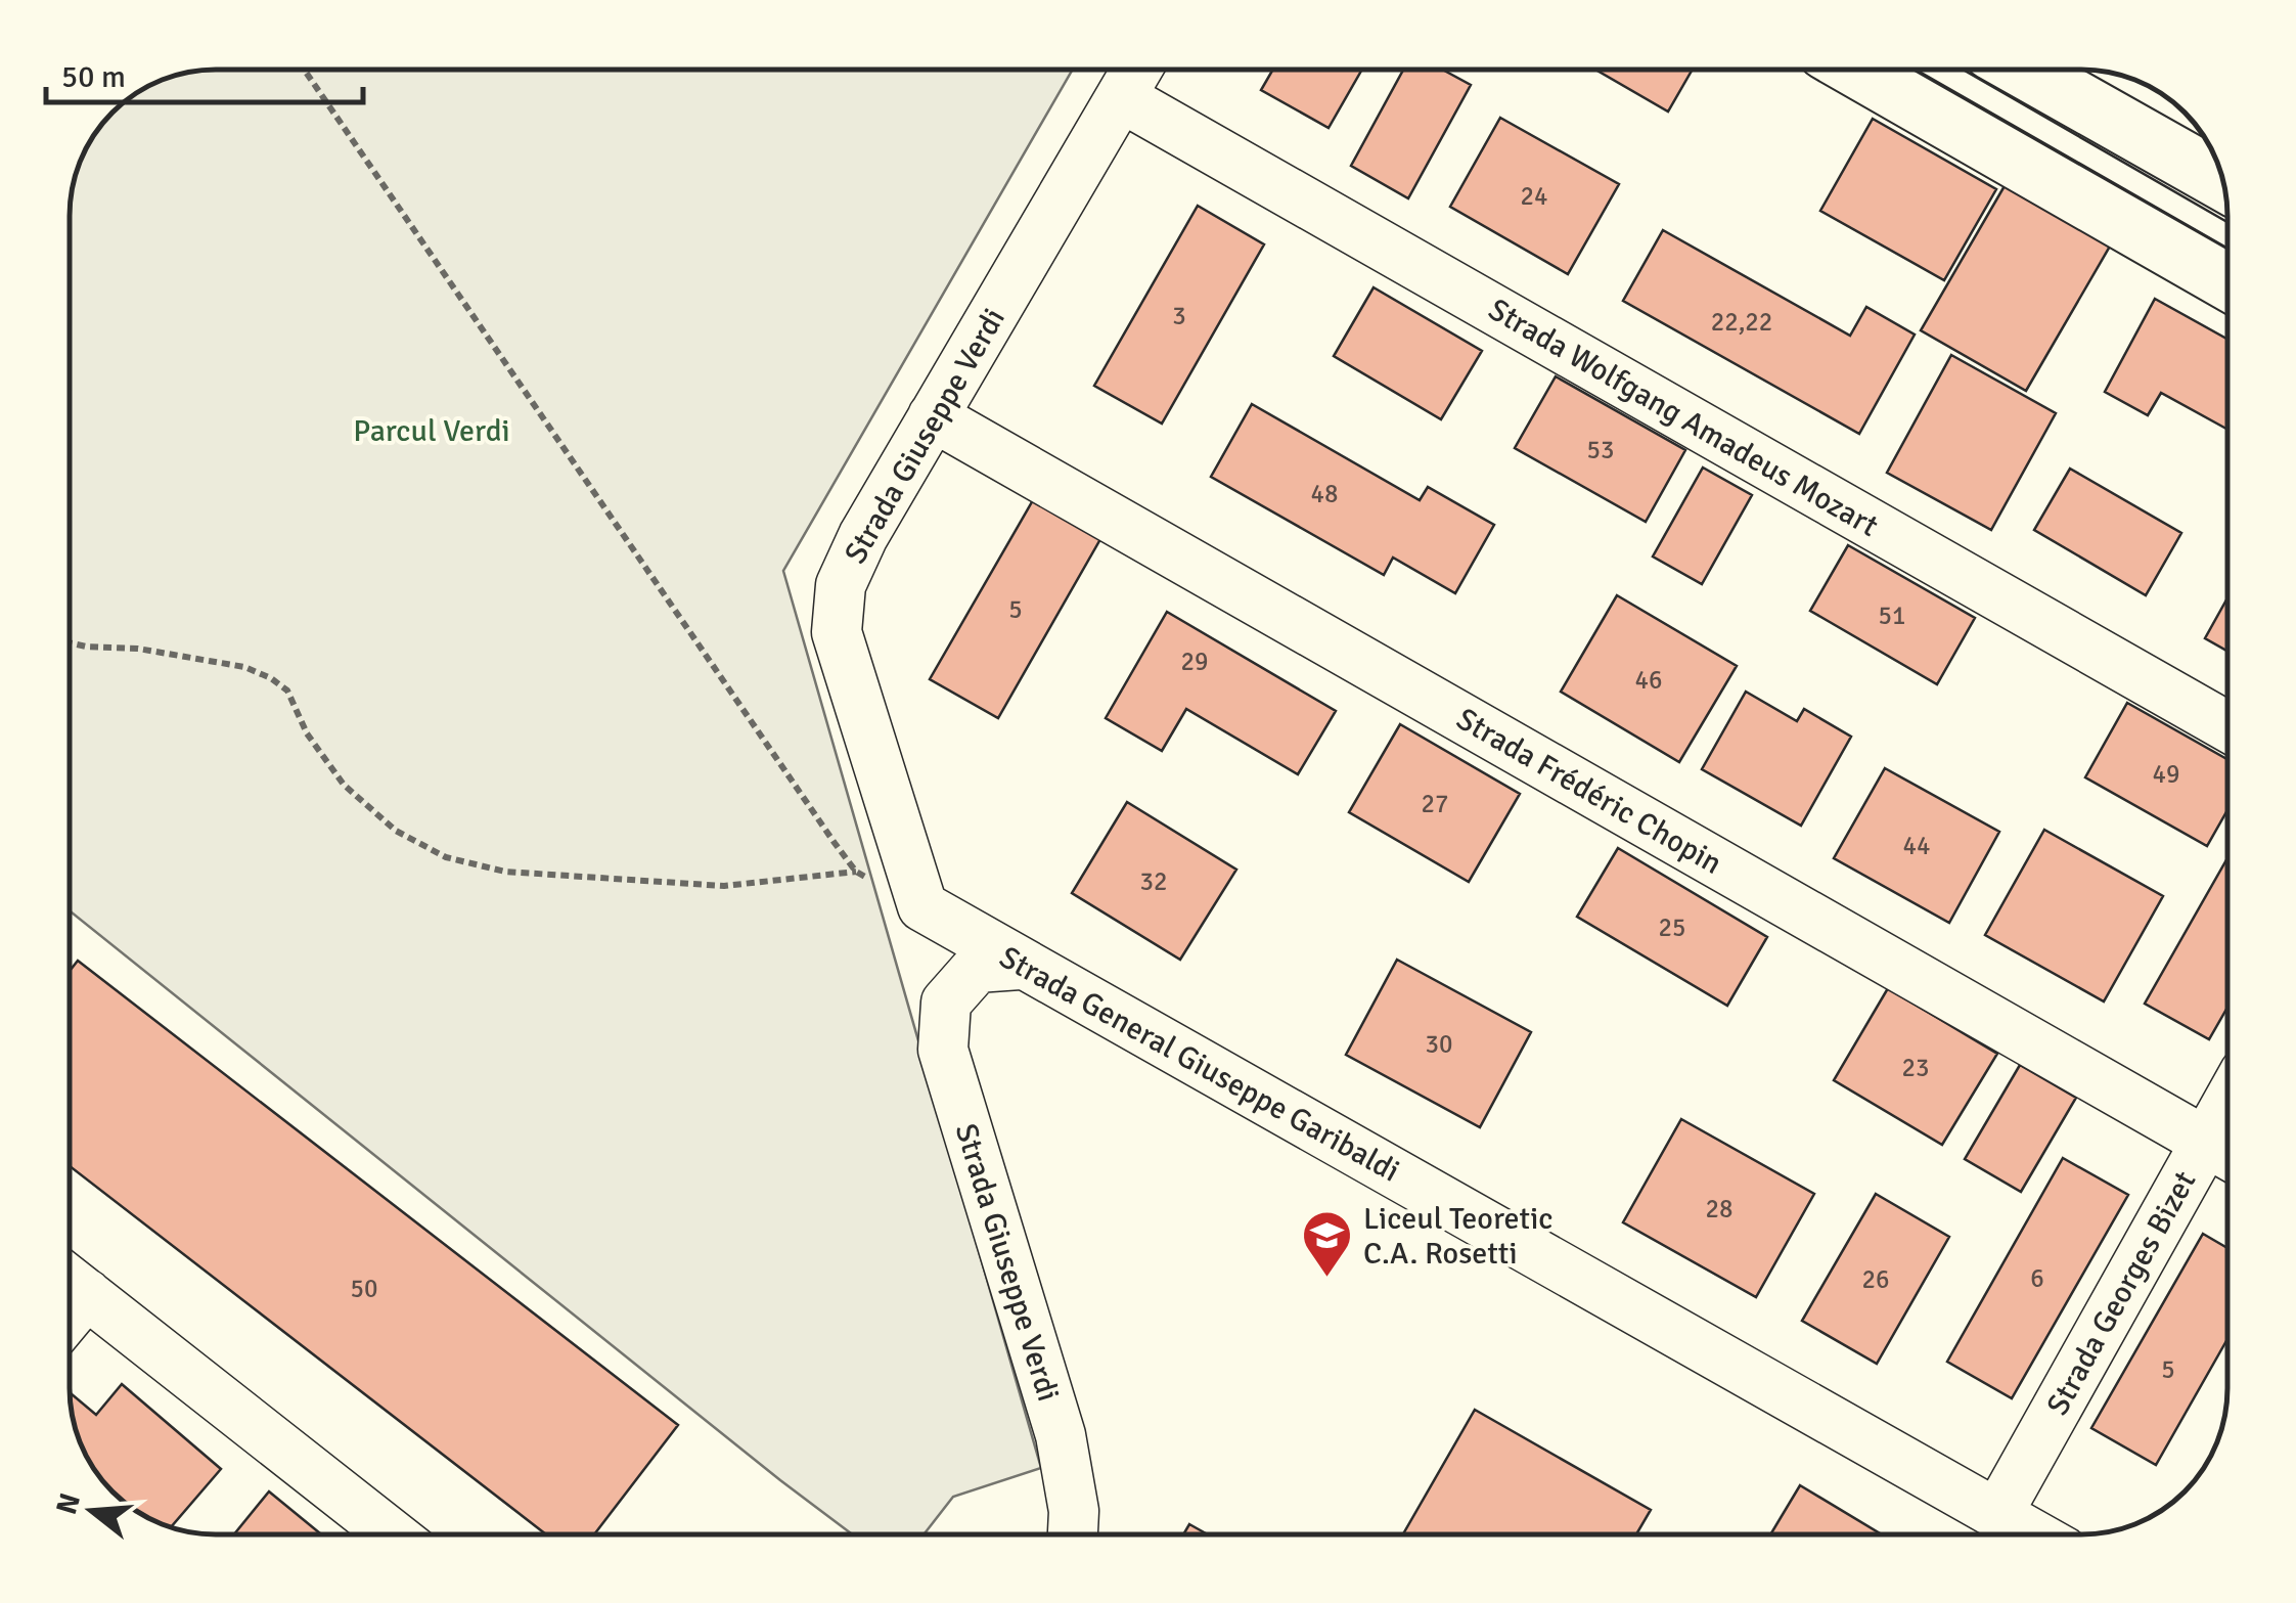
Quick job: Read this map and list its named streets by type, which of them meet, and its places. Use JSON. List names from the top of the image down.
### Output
{
  "streets": {
    "street": [
      "Strada Wolfgang Amadeus Mozart",
      "Strada Giuseppe Verdi",
      "Strada Frédéric Chopin",
      "Strada General Giuseppe Garibaldi",
      "Strada Georges Bizet"
    ]
  },
  "crossings": [
    ["Strada Wolfgang Amadeus Mozart", "Strada Giuseppe Verdi"],
    ["Strada Giuseppe Verdi", "Strada Frédéric Chopin"],
    ["Strada Giuseppe Verdi", "Strada General Giuseppe Garibaldi"],
    ["Strada Frédéric Chopin", "Strada Georges Bizet"],
    ["Strada General Giuseppe Garibaldi", "Strada Georges Bizet"]
  ],
  "parks": ["Parcul Verdi"],
  "places": {
    "school or university": ["Liceul Teoretic C.A. Rosetti"]
  },
  "house_numbers": [
    "24",
    "3",
    "22,22",
    "53",
    "48",
    "5",
    "51",
    "29",
    "46",
    "49",
    "27",
    "44",
    "32",
    "25",
    "30",
    "23",
    "28",
    "6",
    "26",
    "50",
    "5"
  ],
  "scale_bar": "50 m",
  "north": "left"
}
